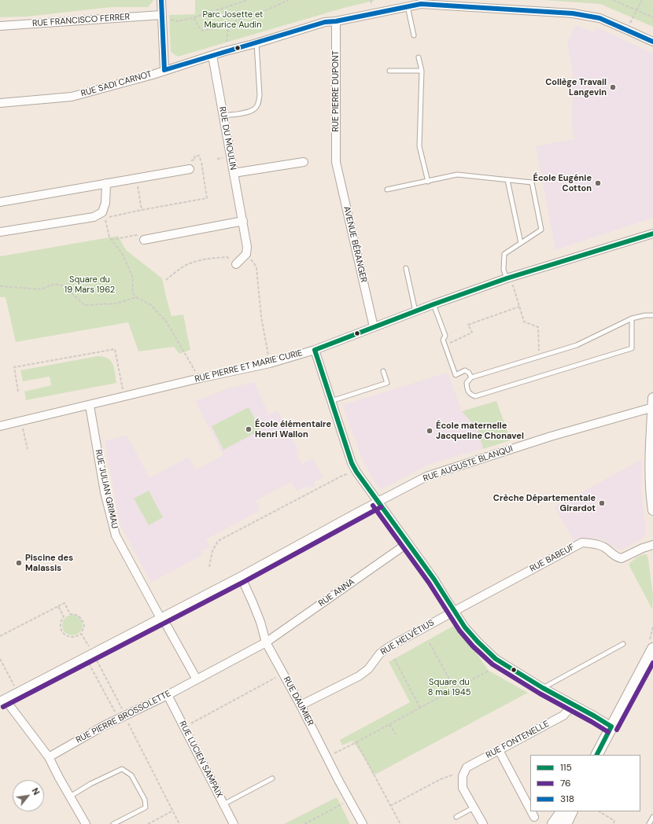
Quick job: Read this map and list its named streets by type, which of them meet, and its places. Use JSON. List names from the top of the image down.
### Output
{
  "streets": {
    "street": [
      "RUE FRANCISCO FERRER",
      "RUE SADI CARNOT",
      "RUE PIERRE DUPONT",
      "RUE DU MOULIN",
      "AVENUE BÉRANGER",
      "RUE PIERRE ET MARIE CURIE",
      "RUE AUGUSTE BLANQUI",
      "RUE JULIAN GRIMAU",
      "RUE BABEUF",
      "RUE ANNA",
      "RUE HELVÉTIUS",
      "RUE DAUMIER",
      "RUE PIERRE BROSSOLETTE",
      "RUE FONTENELLE",
      "RUE LUCIEN SAMPAIX"
    ]
  },
  "crossings": [
    ["RUE SADI CARNOT", "RUE PIERRE DUPONT"],
    ["RUE SADI CARNOT", "RUE DU MOULIN"],
    ["RUE PIERRE DUPONT", "AVENUE BÉRANGER"],
    ["AVENUE BÉRANGER", "RUE PIERRE ET MARIE CURIE"],
    ["RUE PIERRE ET MARIE CURIE", "RUE JULIAN GRIMAU"],
    ["RUE AUGUSTE BLANQUI", "RUE JULIAN GRIMAU"],
    ["RUE AUGUSTE BLANQUI", "RUE DAUMIER"],
    ["RUE JULIAN GRIMAU", "RUE PIERRE BROSSOLETTE"],
    ["RUE BABEUF", "RUE HELVÉTIUS"],
    ["RUE ANNA", "RUE DAUMIER"],
    ["RUE ANNA", "RUE PIERRE BROSSOLETTE"],
    ["RUE HELVÉTIUS", "RUE DAUMIER"],
    ["RUE DAUMIER", "RUE PIERRE BROSSOLETTE"],
    ["RUE PIERRE BROSSOLETTE", "RUE LUCIEN SAMPAIX"]
  ],
  "parks": ["Parc Josette et Maurice Audin", "Square du 19 Mars 1962", "Square du 8 mai 1945"],
  "places": [
    "Collège Travail Langevin",
    "École Eugénie Cotton",
    "École élémentaire Henri Wallon",
    "École maternelle Jacqueline Chonavel",
    "Crèche Départementale Girardot",
    "Piscine des Malassis"
  ],
  "lines": ["transit line 318", "transit line 115", "transit line 76"],
  "legend": ["115", "76", "318"],
  "north": "top right"
}
